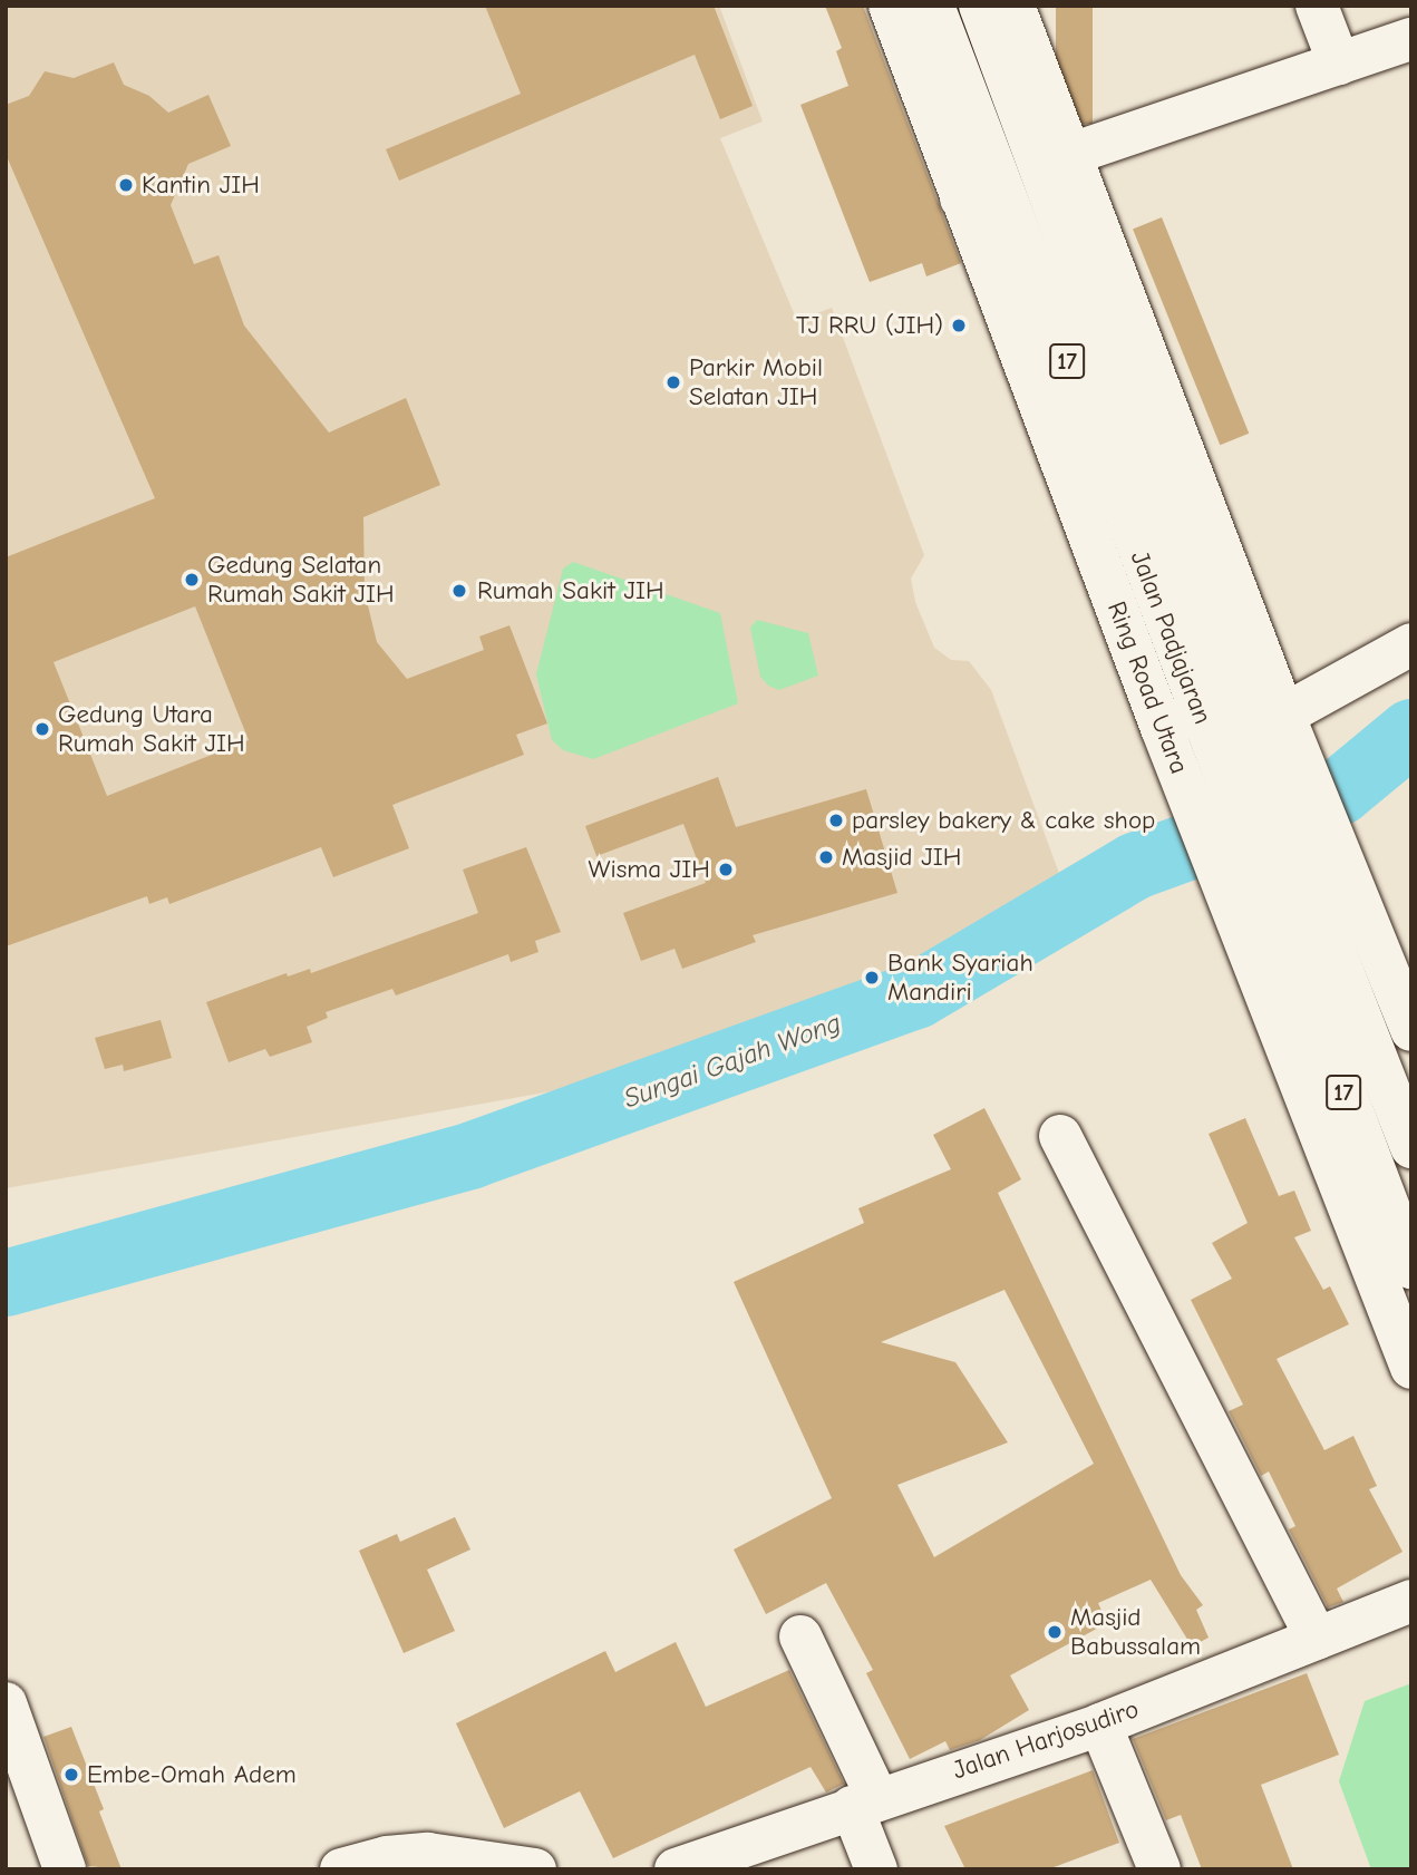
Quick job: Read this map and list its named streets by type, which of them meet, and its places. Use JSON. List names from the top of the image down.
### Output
{
  "streets": {
    "main road": ["17", "Jalan Padjajaran", "Jalan Harjosudiro"]
  },
  "water": ["Sungai Gajah Wong"],
  "places": [
    "Kantin JIH",
    "TJ RRU (JIH)",
    "Parkir Mobil Selatan JIH",
    "Gedung Selatan Rumah Sakit JIH",
    "Rumah Sakit JIH",
    "Gedung Utara Rumah Sakit JIH",
    "parsley bakery & cake shop",
    "Masjid JIH",
    "Wisma JIH",
    "Bank Syariah Mandiri",
    "Masjid Babussalam",
    "Embe-Omah Adem"
  ]
}
